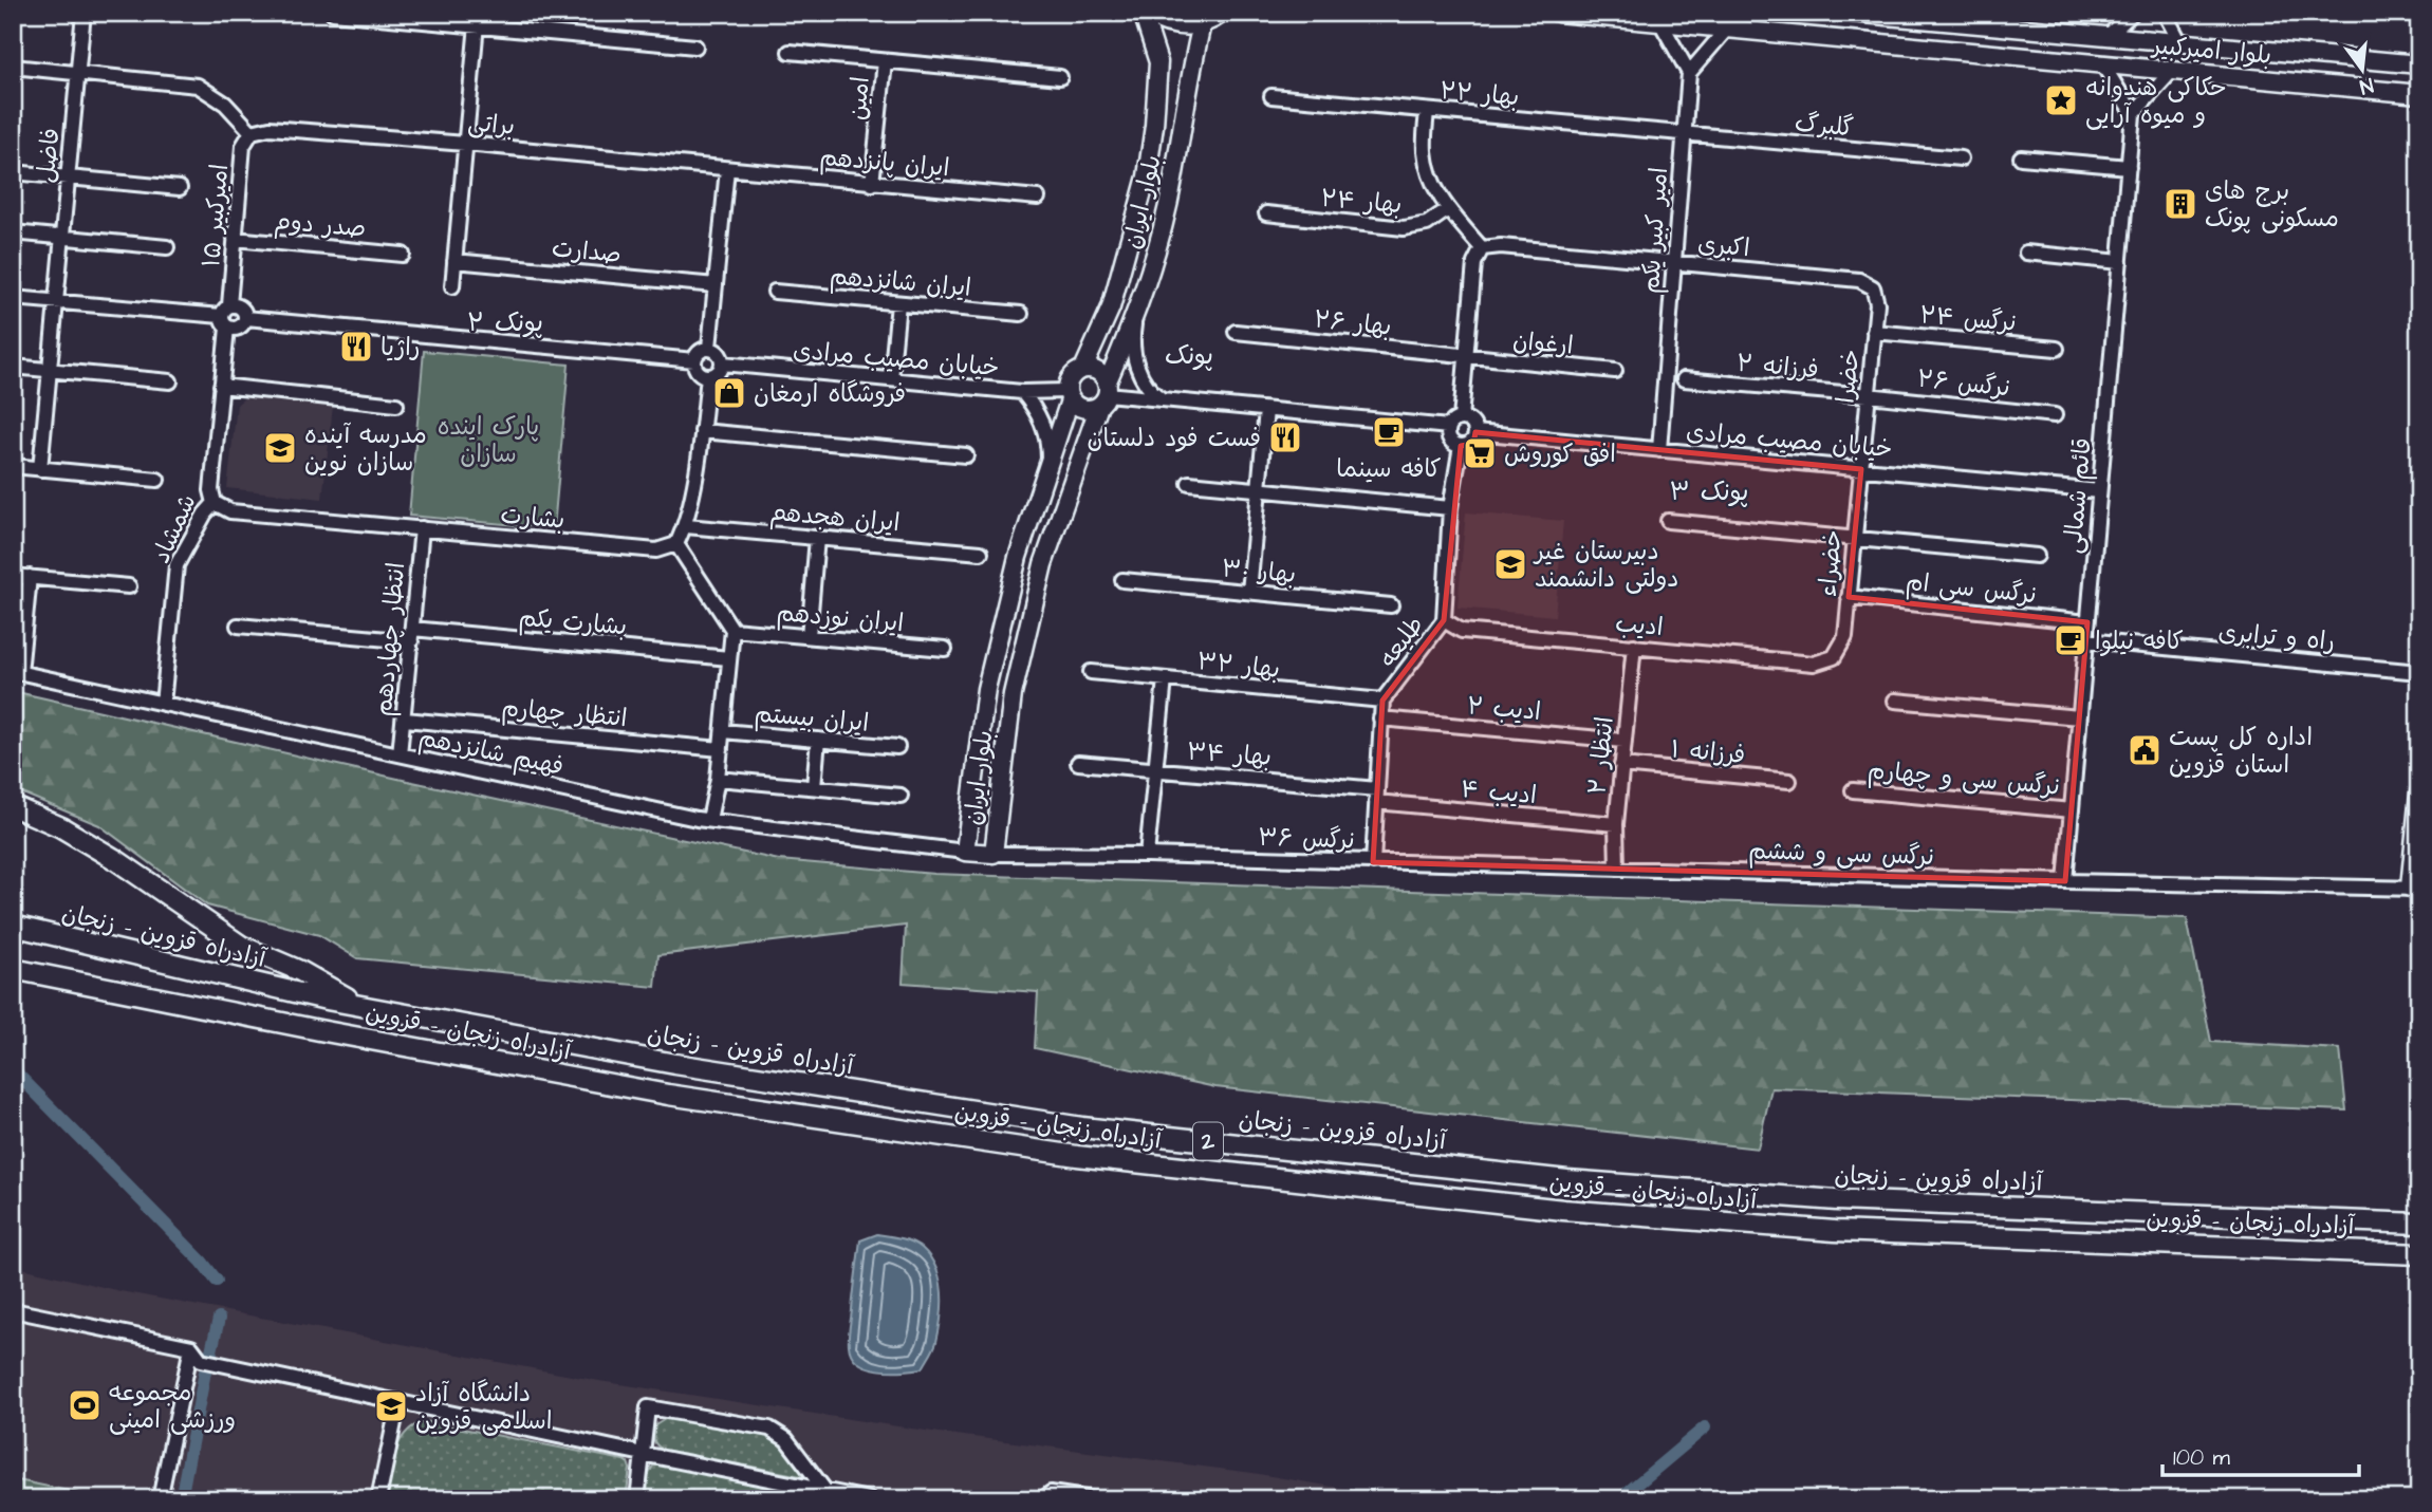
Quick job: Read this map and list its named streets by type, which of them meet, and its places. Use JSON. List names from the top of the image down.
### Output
{
  "streets": {
    "highway": ["آزادراه قزوین - زنجان", "آزادراه زنجان - قزوین", "2"],
    "main road": ["بلوار امیرکبیر", "بلوار ایران"],
    "street": [
      "بهار ۲۲",
      "امین",
      "براتی",
      "گلبرگ",
      "فاضل",
      "ایران پانزدهم",
      "بهار ۲۴",
      "امیرکبیر ۱۵",
      "صدر دوم",
      "امیر کبیر یکم",
      "اکبری",
      "صدارت",
      "ایران شانزدهم",
      "نرگس ۲۴",
      "بهار ۲۶",
      "ارغوان",
      "خیابان مصیب مرادی",
      "فرزانه ۲",
      "خضرا",
      "نرگس ۲۶",
      "قائم شمالی",
      "بشارت",
      "ایران هجدهم",
      "شمشاد",
      "خضراء",
      "بهار ۳۰",
      "نرگس سی ام",
      "ایران نوزدهم",
      "بشارت یکم",
      "ادیب",
      "راه و ترابری",
      "انتظار چهاردهم",
      "طلیعه",
      "بهار ۳۲",
      "ادیب ۲",
      "انتظار چهارم",
      "ایران بیستم",
      "فهیم شانزدهم",
      "فرزانه ۱",
      "بهار ۳۴",
      "انتظار ۲",
      "نرگس سی و چهارم",
      "ادیب ۴",
      "نرگس ۳۶",
      "نرگس سی و ششم"
    ]
  },
  "crossings": [
    ["بهار ۲۲", "گلبرگ"],
    ["بهار ۲۲", "امیر کبیر یکم"],
    ["امین", "ایران پانزدهم"],
    ["براتی", "ایران پانزدهم"],
    ["براتی", "امیرکبیر ۱۵"],
    ["گلبرگ", "امیر کبیر یکم"],
    ["بلوار ایران", "خیابان مصیب مرادی"],
    ["بلوار ایران", "فهیم شانزدهم"],
    ["بلوار ایران", "نرگس ۳۶"],
    ["امیرکبیر ۱۵", "صدر دوم"],
    ["امیرکبیر ۱۵", "شمشاد"],
    ["امیر کبیر یکم", "اکبری"],
    ["امیر کبیر یکم", "خیابان مصیب مرادی"],
    ["اکبری", "خضرا"],
    ["نرگس ۲۴", "خضرا"],
    ["بهار ۲۶", "ارغوان"],
    ["خیابان مصیب مرادی", "خضرا"],
    ["خیابان مصیب مرادی", "قائم شمالی"],
    ["خیابان مصیب مرادی", "خضراء"],
    ["خیابان مصیب مرادی", "طلیعه"],
    ["فرزانه ۲", "خضرا"],
    ["فرزانه ۲", "نرگس ۲۶"],
    ["خضرا", "نرگس ۲۶"],
    ["خضرا", "خضراء"],
    ["قائم شمالی", "نرگس سی ام"],
    ["قائم شمالی", "راه و ترابری"],
    ["قائم شمالی", "نرگس سی و چهارم"],
    ["قائم شمالی", "نرگس سی و ششم"],
    ["بشارت", "شمشاد"],
    ["بشارت", "انتظار چهاردهم"],
    ["شمشاد", "فهیم شانزدهم"],
    ["خضراء", "نرگس سی ام"],
    ["خضراء", "ادیب"],
    ["بشارت یکم", "انتظار چهاردهم"],
    ["ادیب", "طلیعه"],
    ["ادیب", "انتظار ۲"],
    ["انتظار چهاردهم", "انتظار چهارم"],
    ["انتظار چهاردهم", "فهیم شانزدهم"],
    ["طلیعه", "بهار ۳۲"],
    ["طلیعه", "ادیب ۲"],
    ["طلیعه", "بهار ۳۴"],
    ["طلیعه", "ادیب ۴"],
    ["طلیعه", "نرگس ۳۶"],
    ["ادیب ۲", "انتظار ۲"],
    ["فرزانه ۱", "انتظار ۲"],
    ["بهار ۳۴", "ادیب ۴"],
    ["انتظار ۲", "ادیب ۴"],
    ["انتظار ۲", "نرگس ۳۶"],
    ["انتظار ۲", "نرگس سی و ششم"],
    ["نرگس ۳۶", "نرگس سی و ششم"]
  ],
  "districts": ["پونک ۲", "پونک", "پونک ۳"],
  "parks": ["پارک اینده سازان"],
  "places": {
    "place": ["حکاکی هندوانه و میوه آرایی"],
    "building": ["برج های مسکونی پونک"],
    "restaurant": ["راژیا", "فست فود دلستان"],
    "shop": ["فروشگاه ارمغان"],
    "cafe": ["کافه سینما", "کافه نیلوا"],
    "school or university": ["مدرسه آینده سازان نوین", "دبیرستان غیر دولتی دانشمند", "دانشگاه آزاد اسلامی قزوین"],
    "supermarket": ["افق کوروش"],
    "public building": ["اداره کل پست استان قزوین"],
    "sports": ["مجموعه ورزشی امینی"]
  },
  "scale_bar": "100 m",
  "north": "bottom"
}
